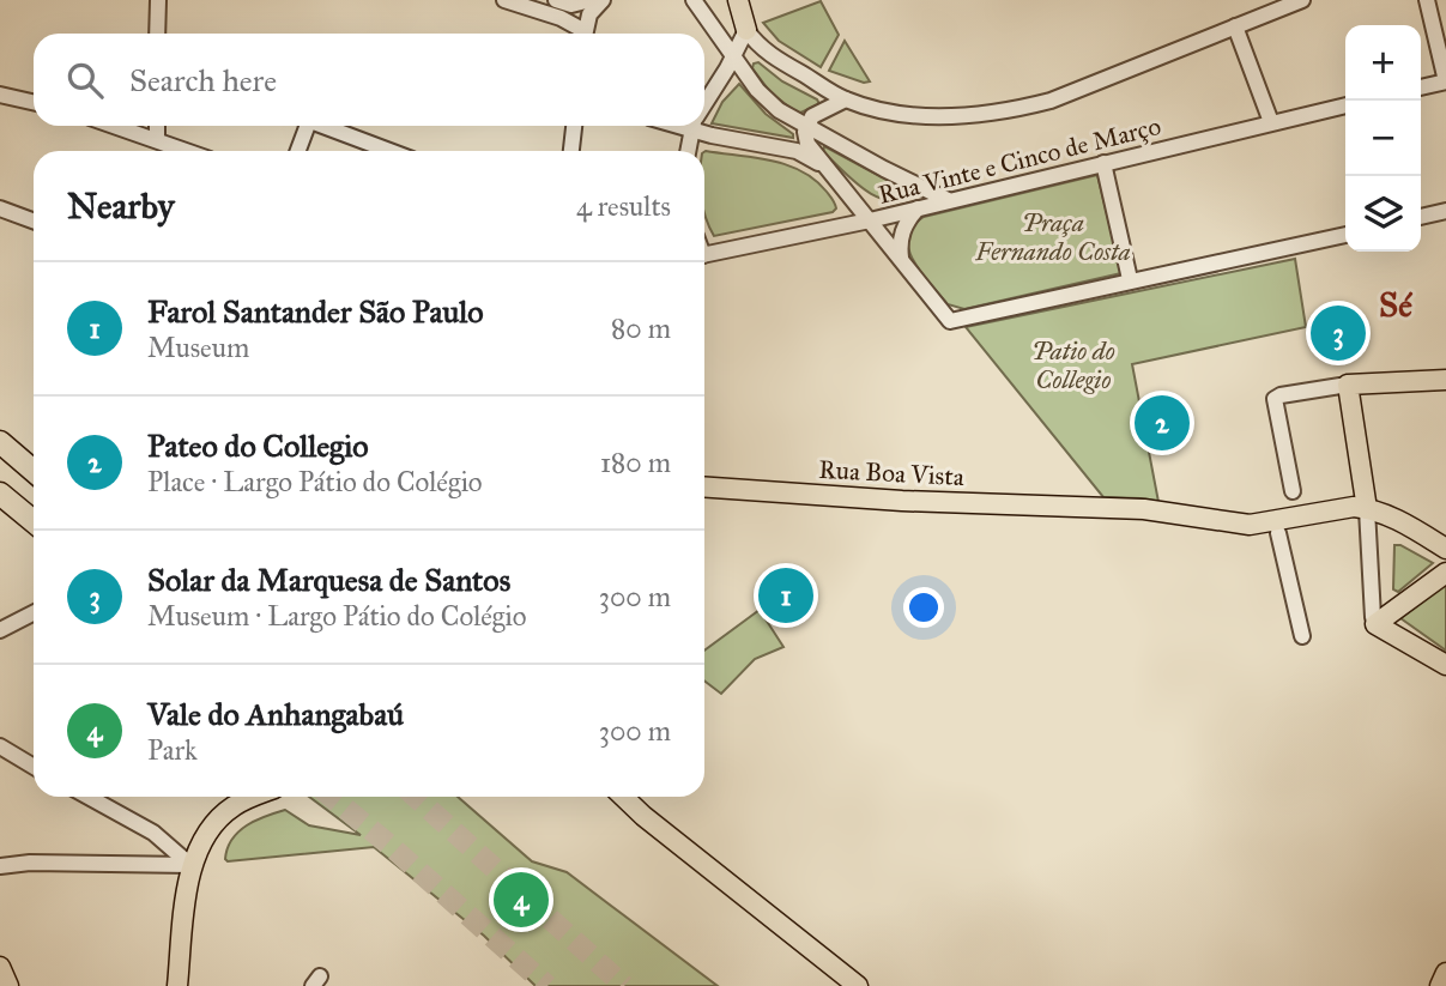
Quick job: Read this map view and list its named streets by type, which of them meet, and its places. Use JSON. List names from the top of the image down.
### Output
{
  "streets": {
    "main road": ["Rua Boa Vista"],
    "street": ["Rua Vinte e Cinco de Março"]
  },
  "districts": ["Sé"],
  "parks": ["Praça Fernando Costa", "Patio do Collegio"],
  "page": {
    "map_buttons": ["+", "−"],
    "search": "Search here",
    "heading": ["Nearby", "4 results"],
    "list": [
      {
        "mark": "1",
        "name": "Farol Santander São Paulo",
        "note": "Museum",
        "value": "80 m"
      },
      {
        "mark": "2",
        "name": "Pateo do Collegio",
        "note": "Place · Largo Pátio do Colégio",
        "value": "180 m"
      },
      {
        "mark": "3",
        "name": "Solar da Marquesa de Santos",
        "note": "Museum · Largo Pátio do Colégio",
        "value": "300 m"
      },
      {
        "mark": "4",
        "name": "Vale do Anhangabaú",
        "note": "Park",
        "value": "300 m"
      }
    ],
    "pins": [
      "3",
      "2",
      "1",
      "4"
    ]
  }
}
